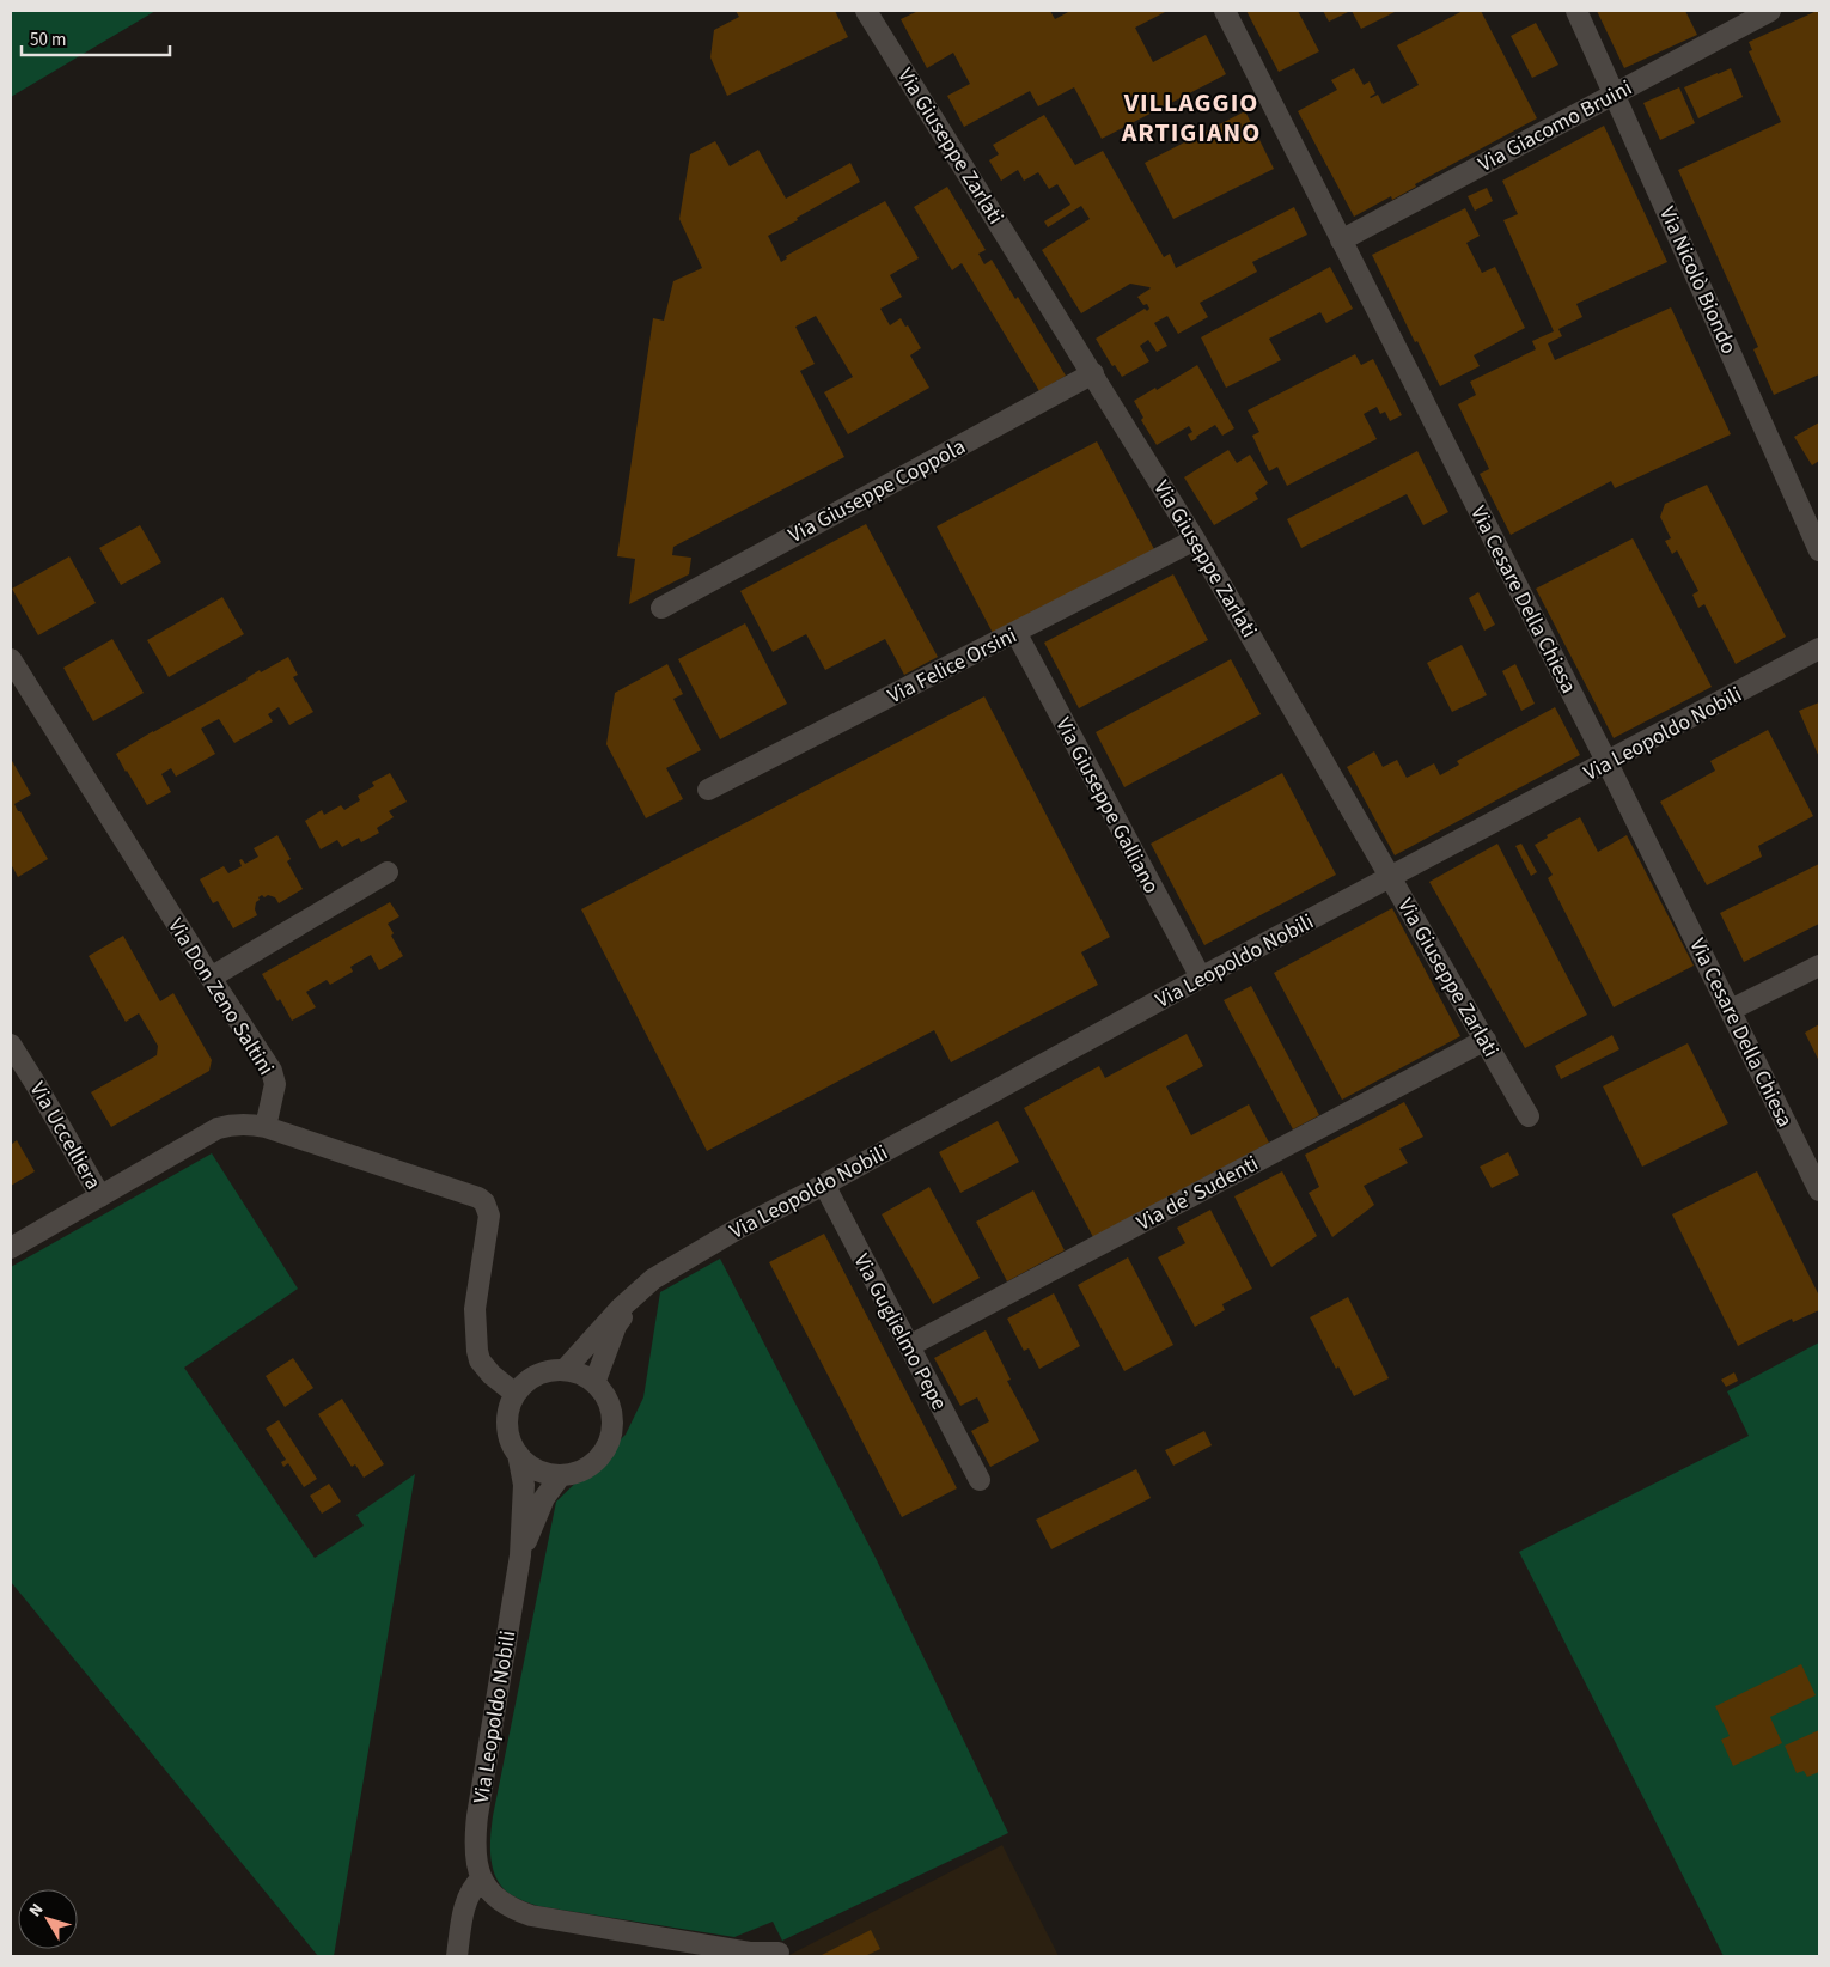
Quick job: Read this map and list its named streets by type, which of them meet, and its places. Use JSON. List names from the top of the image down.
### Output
{
  "streets": {
    "street": [
      "Via Giacomo Bruini",
      "Via Giuseppe Zarlati",
      "Via Nicolò Biondo",
      "Via Giuseppe Coppola",
      "Via Cesare Della Chiesa",
      "Via Felice Orsini",
      "Via Leopoldo Nobili",
      "Via Giuseppe Galliano",
      "Via Don Zeno Saltini",
      "Via Uccelliera",
      "Via de’ Sudenti",
      "Via Guglielmo Pepe"
    ]
  },
  "crossings": [
    ["Via Giacomo Bruini", "Via Nicolò Biondo"],
    ["Via Giacomo Bruini", "Via Cesare Della Chiesa"],
    ["Via Giuseppe Zarlati", "Via Giuseppe Coppola"],
    ["Via Giuseppe Zarlati", "Via Felice Orsini"],
    ["Via Giuseppe Zarlati", "Via Leopoldo Nobili"],
    ["Via Giuseppe Zarlati", "Via de’ Sudenti"],
    ["Via Cesare Della Chiesa", "Via Leopoldo Nobili"],
    ["Via Felice Orsini", "Via Giuseppe Galliano"],
    ["Via Leopoldo Nobili", "Via Giuseppe Galliano"],
    ["Via Leopoldo Nobili", "Via Guglielmo Pepe"],
    ["Via de’ Sudenti", "Via Guglielmo Pepe"]
  ],
  "districts": ["VILLAGGIO ARTIGIANO"],
  "scale_bar": "50 m",
  "north": "top left"
}
